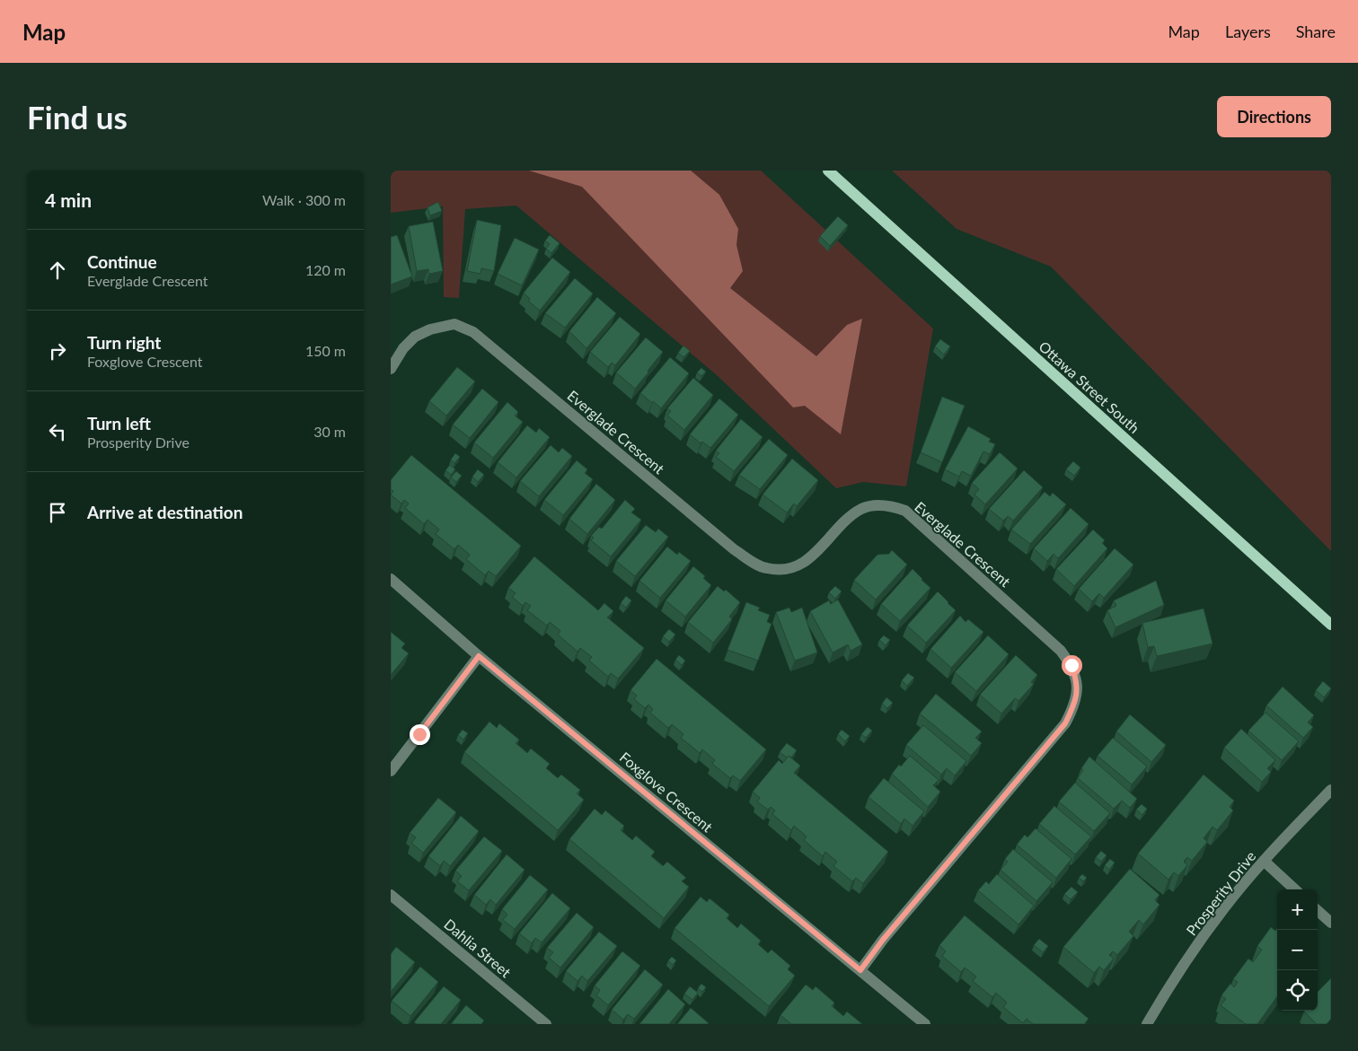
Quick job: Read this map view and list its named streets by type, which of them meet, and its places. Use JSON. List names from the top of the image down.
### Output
{
  "streets": {
    "main road": ["Ottawa Street South"],
    "street": [
      "Everglade Crescent",
      "Foxglove Crescent",
      "Prosperity Drive",
      "Dahlia Street"
    ]
  },
  "crossings": [
    ["Everglade Crescent", "Foxglove Crescent"]
  ],
  "page": {
    "header": "Map",
    "nav": ["Map", "Layers", "Share"],
    "buttons": "Directions",
    "title": "Find us",
    "heading": ["4 min", "Walk · 300 m"],
    "list": [
      ["Continue", "Everglade Crescent", "120 m"],
      ["Turn right", "Foxglove Crescent", "150 m"],
      ["Turn left", "Prosperity Drive", "30 m"],
      "Arrive at destination"
    ],
    "map_buttons": ["+", "−"]
  }
}
